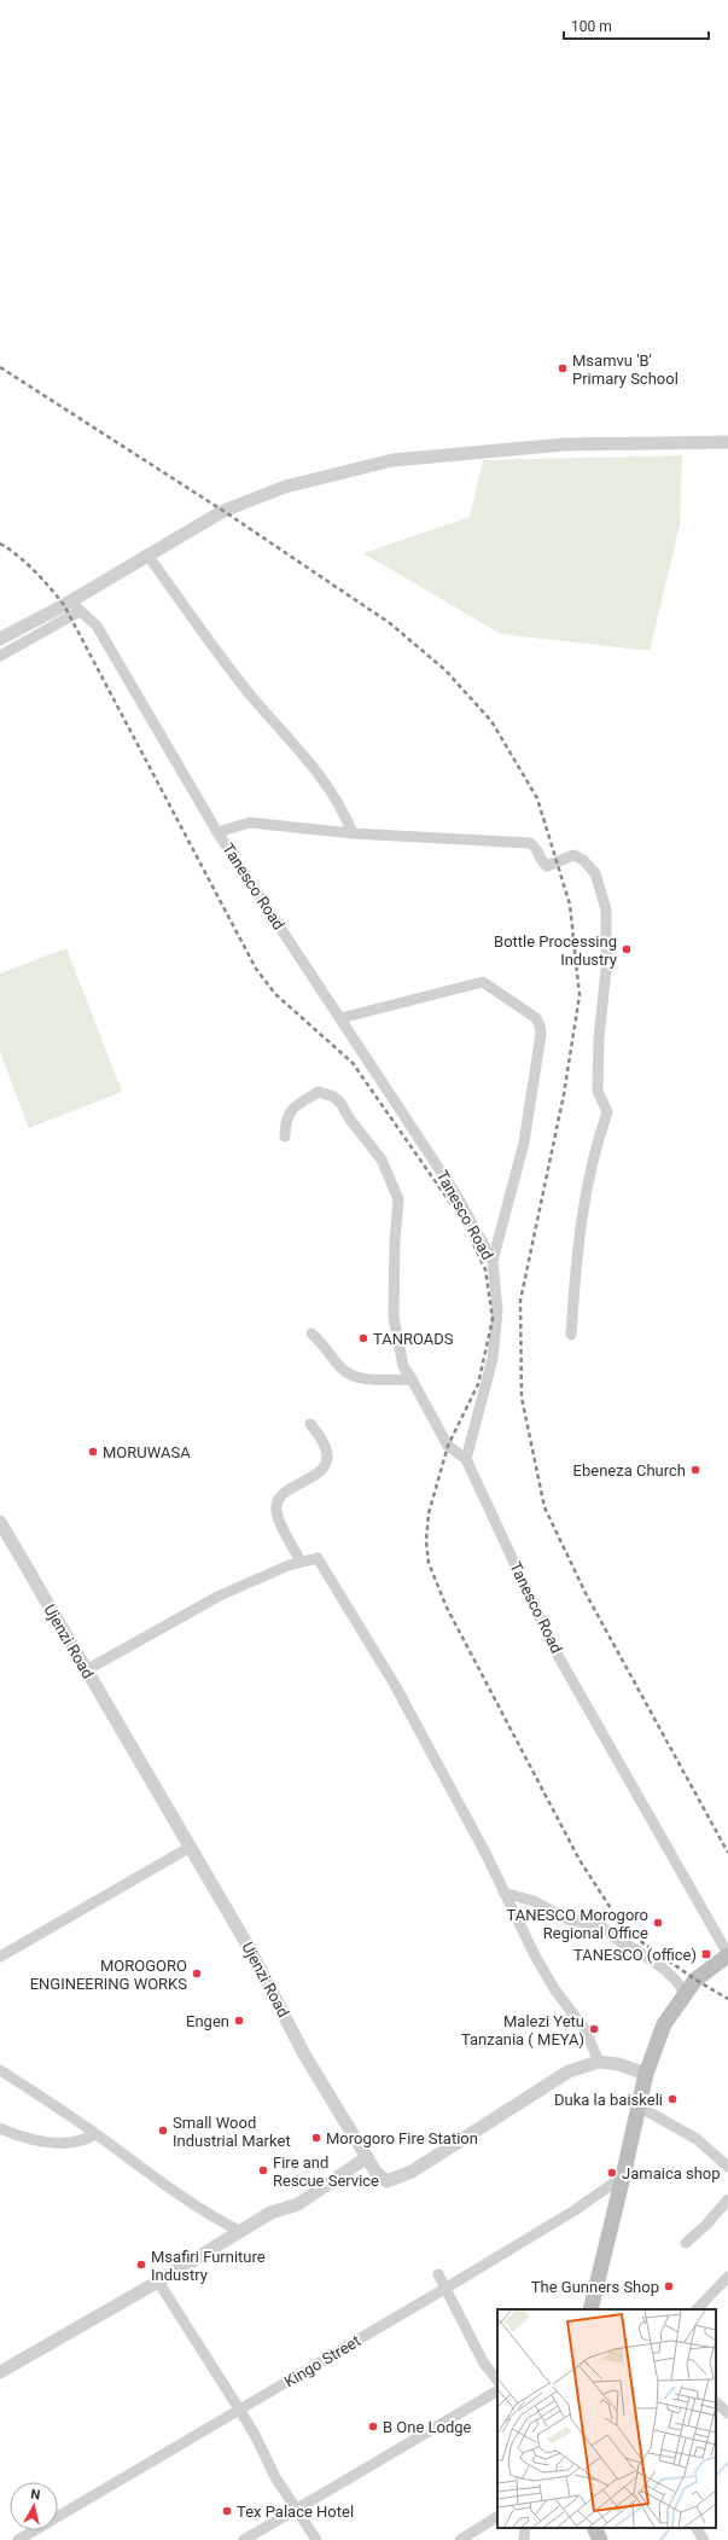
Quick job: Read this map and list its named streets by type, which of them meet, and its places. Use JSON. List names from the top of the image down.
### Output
{
  "streets": {
    "street": ["Tanesco Road", "Ujenzi Road", "Kingo Street"]
  },
  "places": {
    "other": [
      "Msamvu 'B' Primary School",
      "Bottle Processing Industry",
      "TANROADS",
      "MORUWASA",
      "Ebeneza Church",
      "TANESCO Morogoro Regional Office",
      "MOROGORO ENGINEERING WORKS",
      "Engen",
      "Malezi Yetu Tanzania ( MEYA)",
      "Duka la baiskeli",
      "Small Wood Industrial Market",
      "Morogoro Fire Station",
      "Fire and Rescue Service",
      "Jamaica shop",
      "Msafiri Furniture Industry",
      "The Gunners Shop",
      "B One Lodge",
      "Tex Palace Hotel"
    ],
    "transit": ["TANESCO (office)"]
  },
  "scale_bar": "100 m",
  "north": "top"
}
